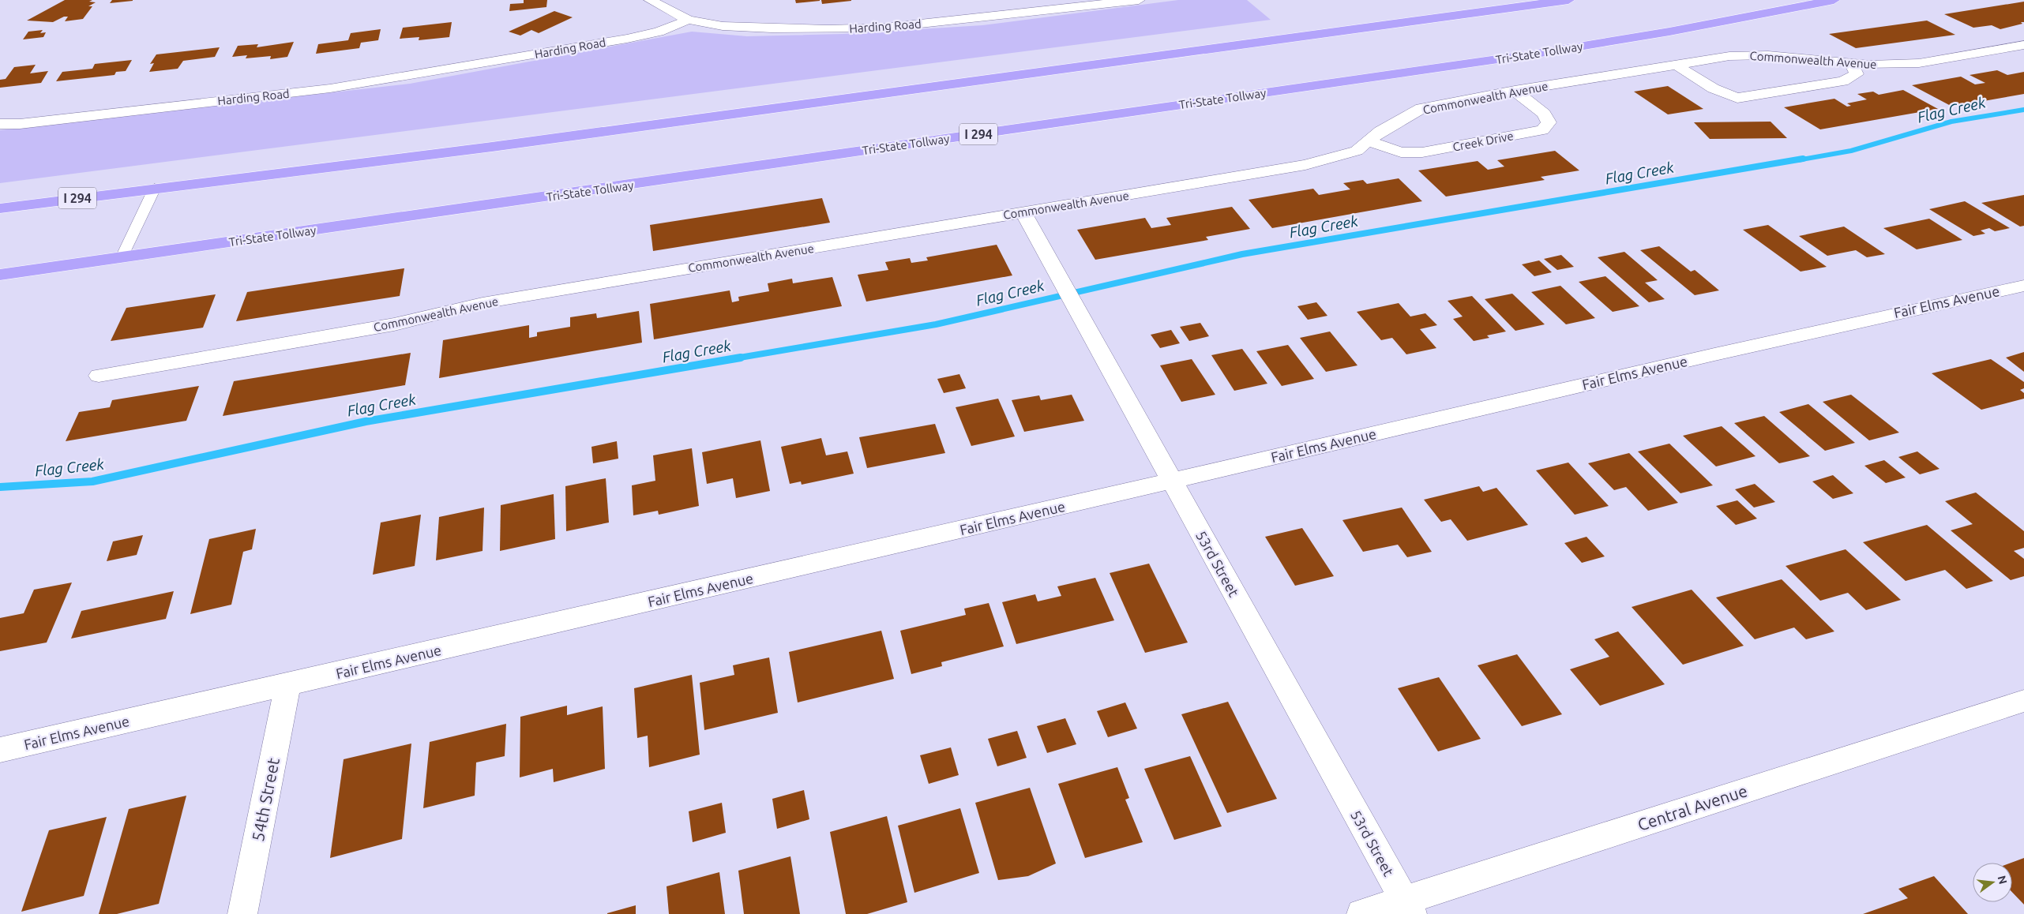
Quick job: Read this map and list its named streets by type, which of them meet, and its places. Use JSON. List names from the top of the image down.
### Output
{
  "streets": {
    "highway": ["Tri-State Tollway", "I 294"],
    "street": [
      "Harding Road",
      "Commonwealth Avenue",
      "Creek Drive",
      "Fair Elms Avenue",
      "53rd Street",
      "54th Street",
      "Central Avenue"
    ]
  },
  "crossings": [
    ["Commonwealth Avenue", "Creek Drive"],
    ["Commonwealth Avenue", "53rd Street"],
    ["Fair Elms Avenue", "53rd Street"],
    ["Fair Elms Avenue", "54th Street"],
    ["53rd Street", "Central Avenue"]
  ],
  "water": ["Flag Creek"],
  "north": "right"
}
